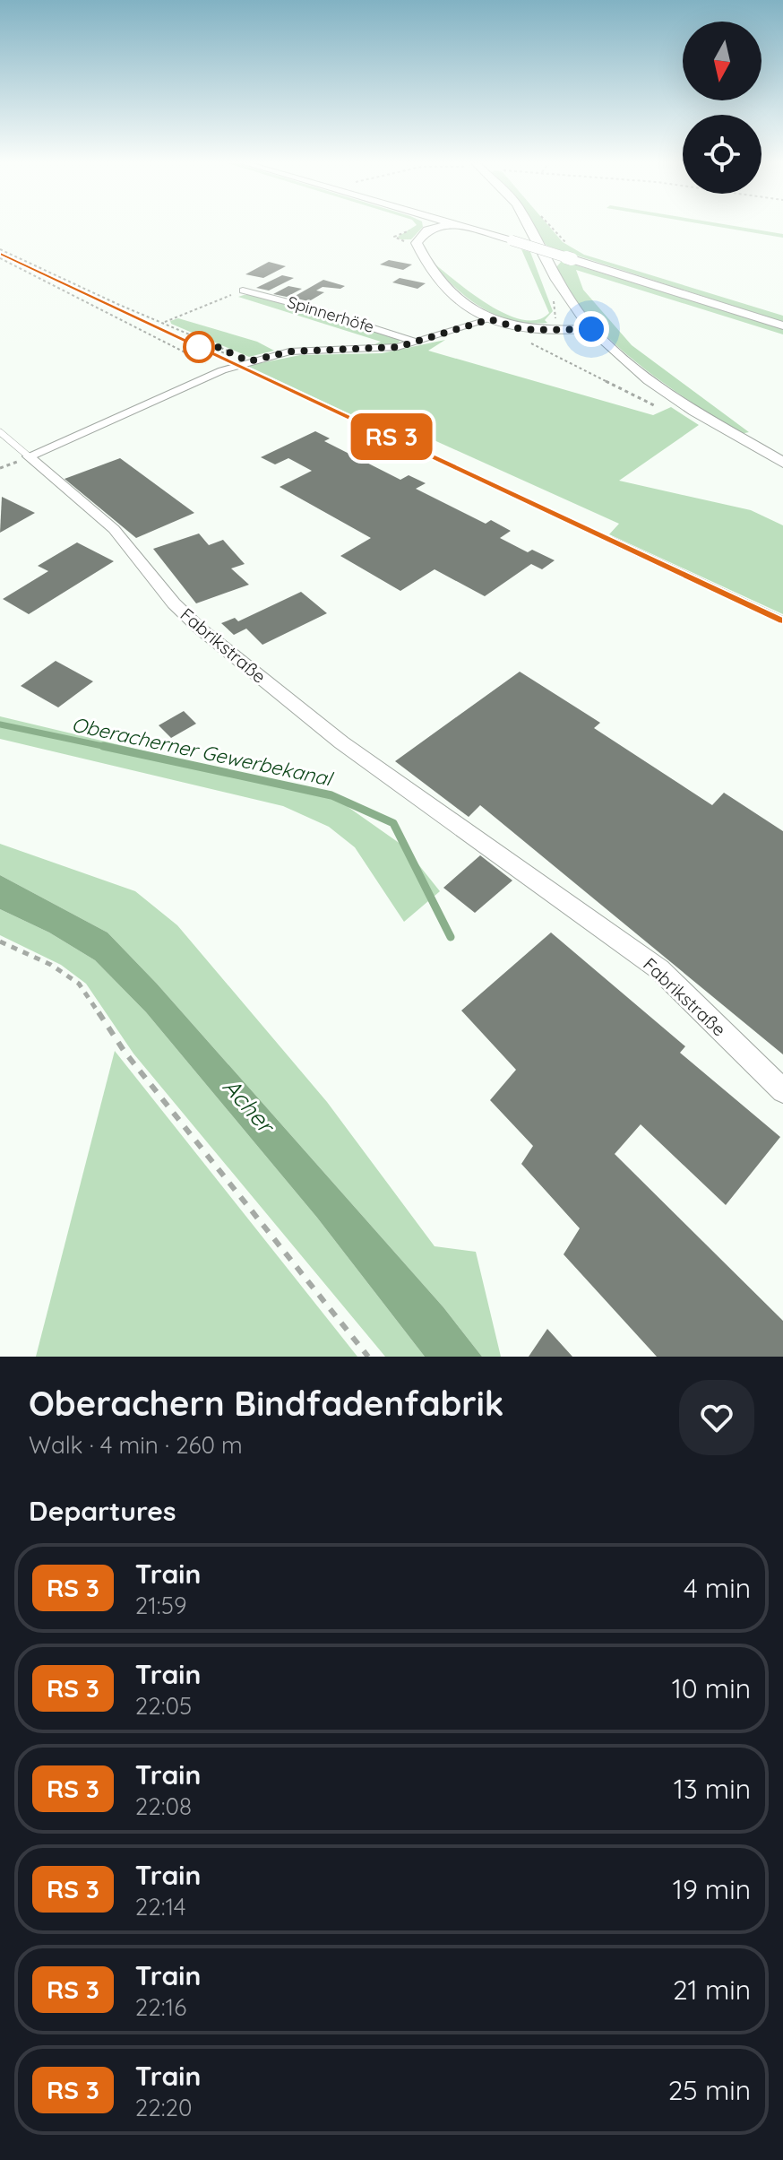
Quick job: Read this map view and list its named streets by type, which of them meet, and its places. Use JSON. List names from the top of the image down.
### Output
{
  "streets": {
    "street": ["Spinnerhöfe", "Fabrikstraße"]
  },
  "water": ["Oberacherner Gewerbekanal", "Acher"],
  "north": "bottom",
  "page": {
    "on_map": "RS 3",
    "heading": [
      ["Oberachern Bindfadenfabrik", "Walk · 4 min · 260 m"],
      "Departures"
    ],
    "list": [
      {
        "mark": "RS 3",
        "name": "Train",
        "note": "21:59",
        "value": "4 min"
      },
      {
        "mark": "RS 3",
        "name": "Train",
        "note": "22:05",
        "value": "10 min"
      },
      {
        "mark": "RS 3",
        "name": "Train",
        "note": "22:08",
        "value": "13 min"
      },
      {
        "mark": "RS 3",
        "name": "Train",
        "note": "22:14",
        "value": "19 min"
      },
      {
        "mark": "RS 3",
        "name": "Train",
        "note": "22:16",
        "value": "21 min"
      },
      {
        "mark": "RS 3",
        "name": "Train",
        "note": "22:20",
        "value": "25 min"
      }
    ]
  }
}
